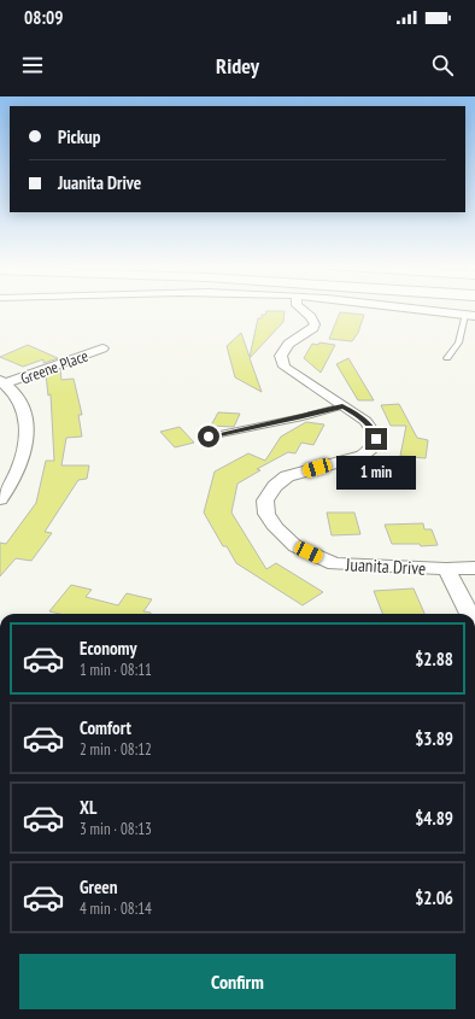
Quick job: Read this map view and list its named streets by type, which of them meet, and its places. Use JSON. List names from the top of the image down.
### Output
{
  "streets": {
    "street": ["Greene Place", "Juanita Drive"]
  },
  "page": {
    "status": "08:09",
    "header": "Ridey",
    "banner": ["Pickup", "Juanita Drive"],
    "bubble": "1 min",
    "list": [
      {
        "name": "Economy",
        "note": "1 min · 08:11",
        "value": "$2.88"
      },
      {
        "name": "Comfort",
        "note": "2 min · 08:12",
        "value": "$3.89"
      },
      {
        "name": "XL",
        "note": "3 min · 08:13",
        "value": "$4.89"
      },
      {
        "name": "Green",
        "note": "4 min · 08:14",
        "value": "$2.06"
      }
    ],
    "buttons": "Confirm"
  }
}
